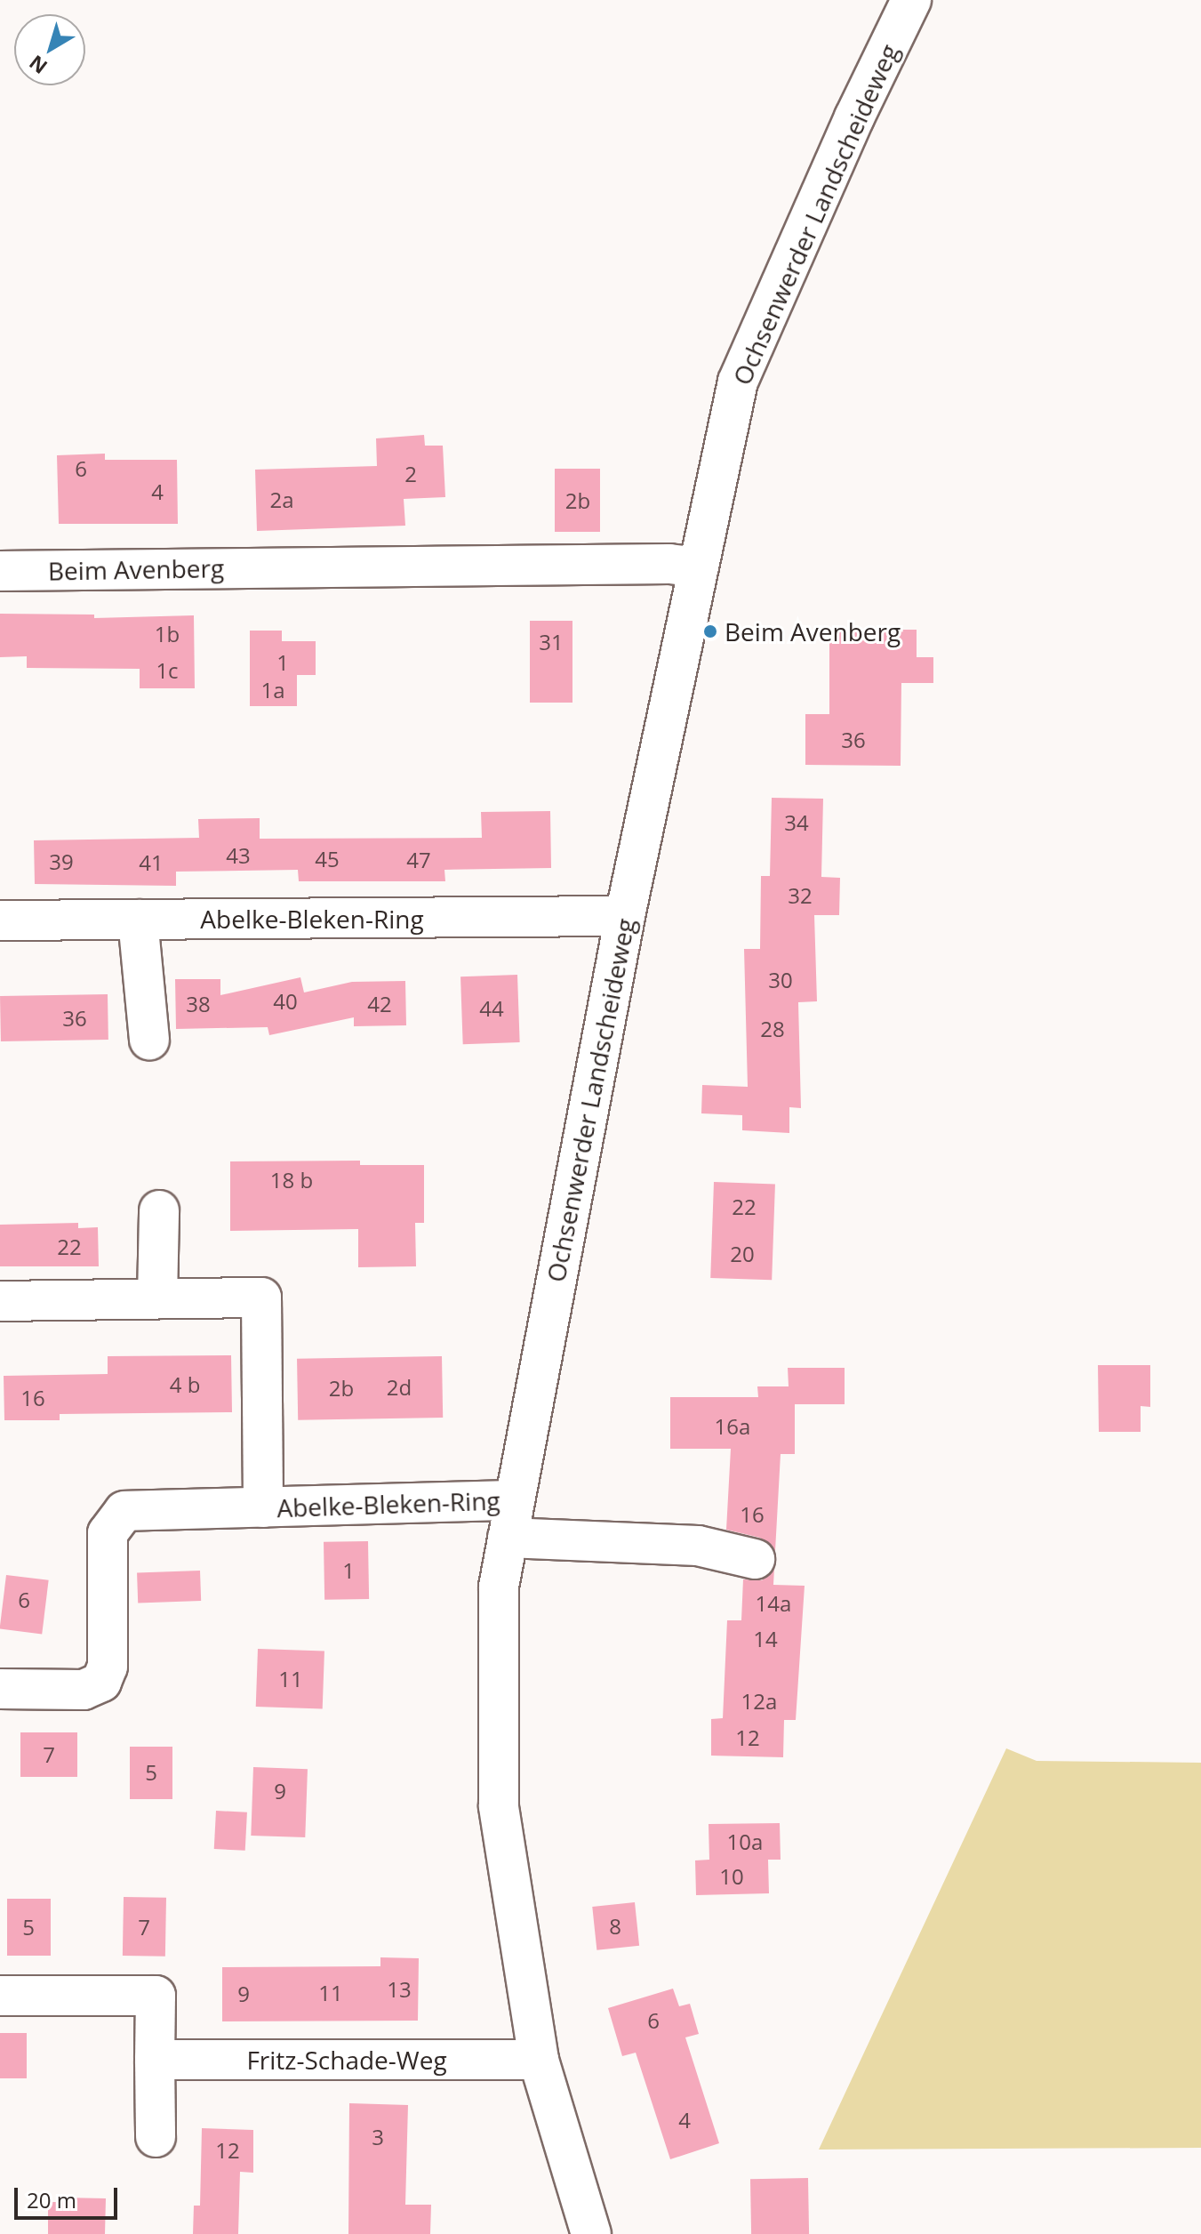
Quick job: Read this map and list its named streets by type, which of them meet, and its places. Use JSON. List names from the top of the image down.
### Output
{
  "streets": {
    "street": [
      "Ochsenwerder Landscheideweg",
      "Beim Avenberg",
      "Abelke-Bleken-Ring",
      "Fritz-Schade-Weg"
    ]
  },
  "crossings": [
    ["Ochsenwerder Landscheideweg", "Beim Avenberg"],
    ["Ochsenwerder Landscheideweg", "Abelke-Bleken-Ring"],
    ["Ochsenwerder Landscheideweg", "Fritz-Schade-Weg"]
  ],
  "places": ["Beim Avenberg"],
  "house_numbers": [
    "6",
    "2",
    "4",
    "2a",
    "2b",
    "1b",
    "31",
    "1",
    "1c",
    "1a",
    "36",
    "34",
    "43",
    "45",
    "47",
    "39",
    "41",
    "32",
    "30",
    "40",
    "38",
    "42",
    "44",
    "36",
    "28",
    "18 b",
    "22",
    "22",
    "20",
    "4 b",
    "2d",
    "2b",
    "16",
    "16a",
    "16",
    "1",
    "6",
    "14a",
    "14",
    "11",
    "12a",
    "12",
    "7",
    "5",
    "9",
    "10a",
    "10",
    "8",
    "5",
    "7",
    "13",
    "11",
    "9",
    "6",
    "4",
    "3",
    "12"
  ],
  "scale_bar": "20 m",
  "north": "bottom left"
}
